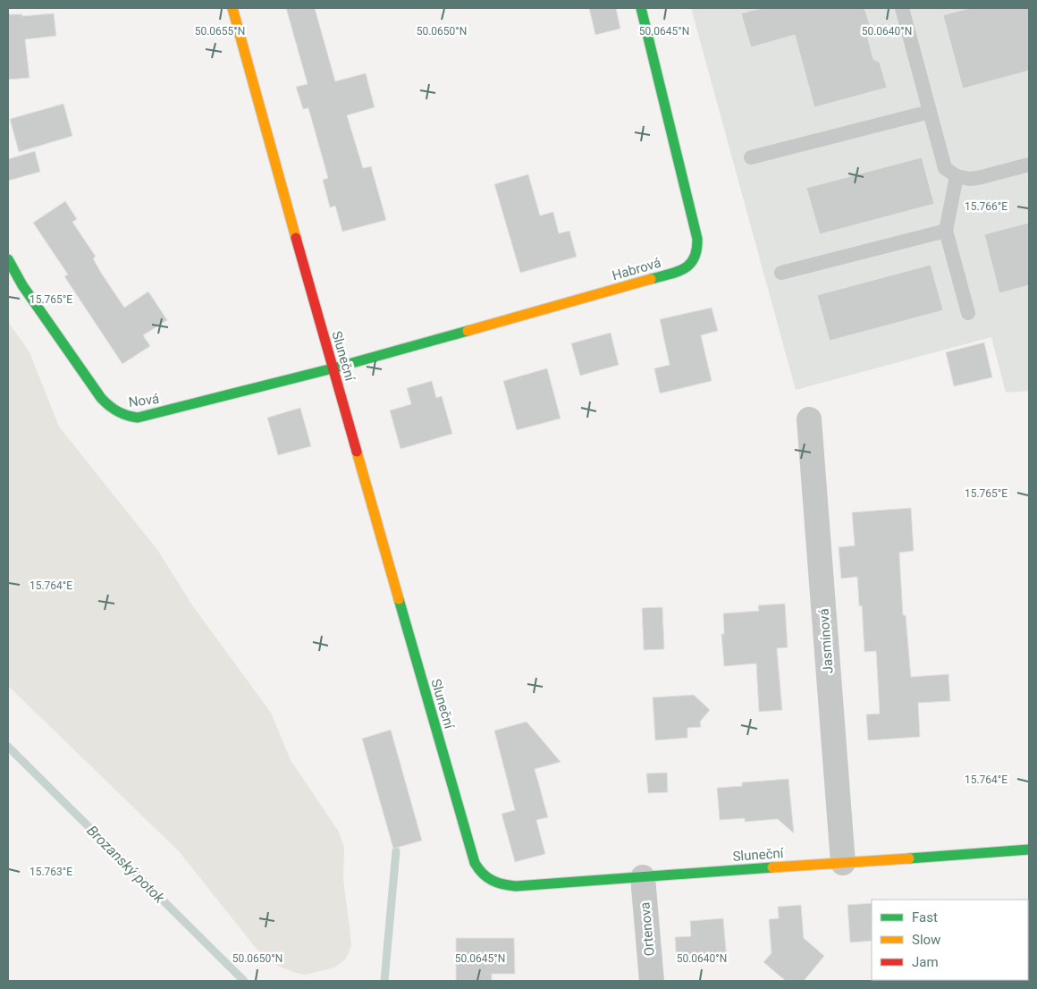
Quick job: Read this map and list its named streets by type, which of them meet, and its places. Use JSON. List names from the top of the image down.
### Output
{
  "streets": {
    "street": [
      "Habrová",
      "Sluneční",
      "Nová",
      "Jasmínová",
      "Ortenova"
    ]
  },
  "crossings": [
    ["Habrová", "Sluneční"],
    ["Habrová", "Nová"],
    ["Sluneční", "Nová"],
    ["Sluneční", "Jasmínová"],
    ["Sluneční", "Ortenova"]
  ],
  "water": ["Brozanský potok"],
  "legend": ["Fast", "Slow", "Jam"],
  "coordinates": [
    "50.0655°N",
    "50.0650°N",
    "50.0645°N",
    "50.0640°N",
    "15.766°E",
    "15.765°E",
    "15.764°E",
    "15.763°E"
  ]
}
